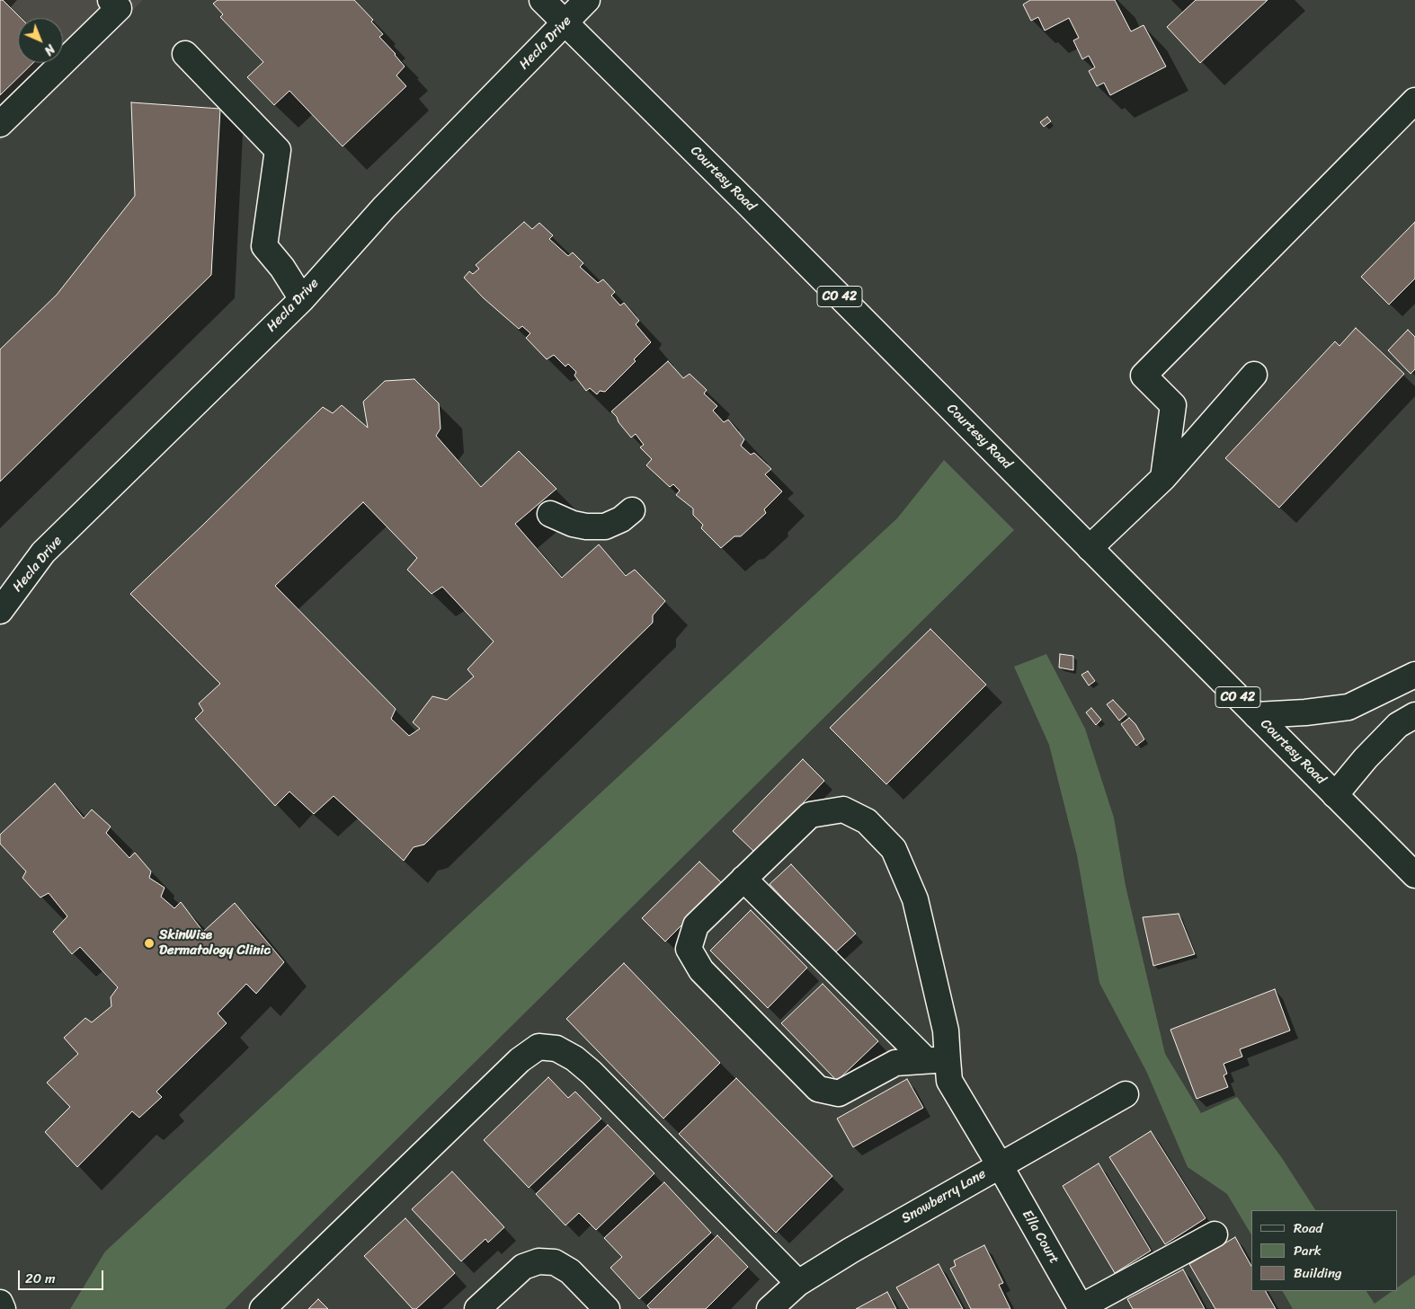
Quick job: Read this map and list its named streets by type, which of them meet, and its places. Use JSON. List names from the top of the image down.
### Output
{
  "streets": {
    "street": [
      "Hecla Drive",
      "Courtesy Road",
      "CO 42",
      "Snowberry Lane",
      "Ella Court"
    ]
  },
  "crossings": [
    ["Hecla Drive", "Courtesy Road"],
    ["Snowberry Lane", "Ella Court"]
  ],
  "places": ["SkinWise Dermatology Clinic"],
  "legend": ["Road", "Park", "Building"],
  "scale_bar": "20 m",
  "north": "bottom right"
}
